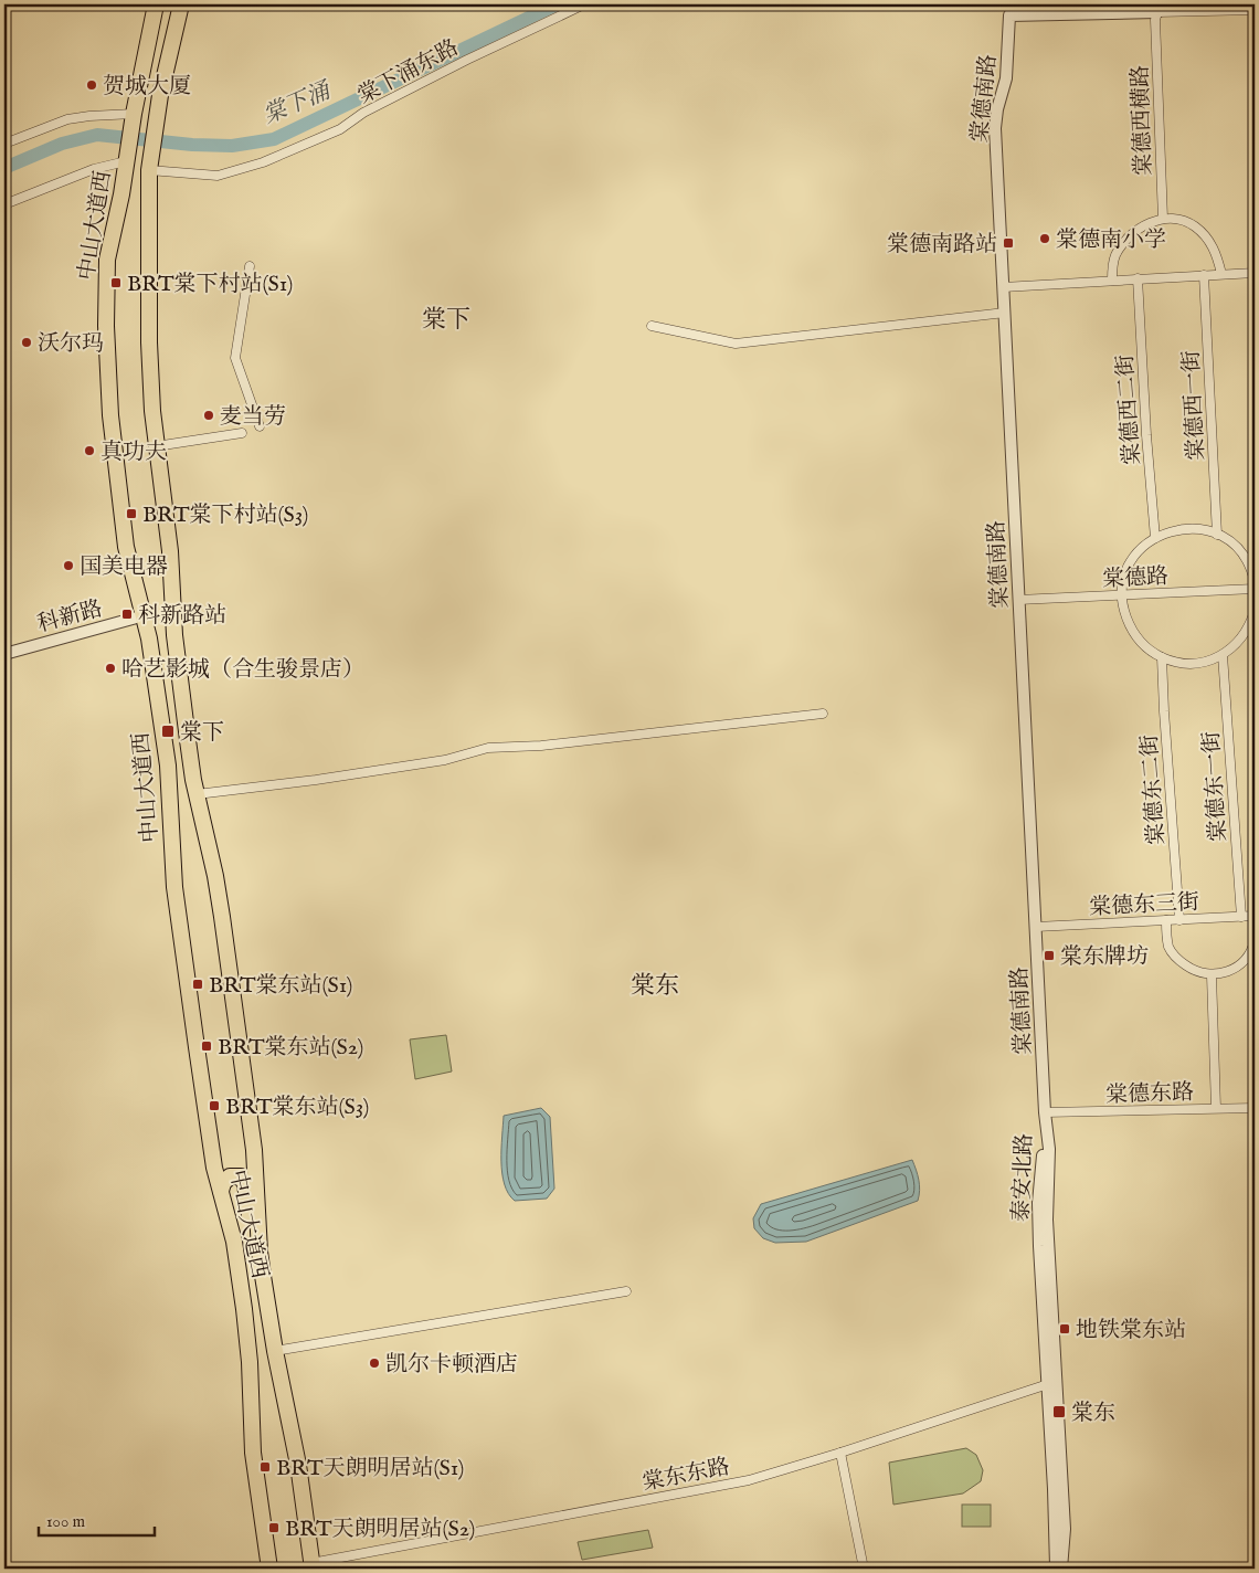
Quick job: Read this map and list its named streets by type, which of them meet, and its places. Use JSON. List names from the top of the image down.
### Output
{
  "streets": {
    "highway": ["中山大道西"],
    "street": [
      "棠下涌东路",
      "棠德南路",
      "棠德西横路",
      "棠德西一街",
      "棠德西二街",
      "棠德路",
      "科新路",
      "棠德东一街",
      "棠德东二街",
      "棠德东三街",
      "棠德东路",
      "泰安北路",
      "棠东东路"
    ]
  },
  "crossings": [
    ["棠下涌东路", "中山大道西"],
    ["棠德南路", "棠德西横路"],
    ["棠德南路", "棠德路"],
    ["棠德南路", "棠德东三街"],
    ["棠德南路", "棠德东路"],
    ["棠德南路", "泰安北路"],
    ["中山大道西", "科新路"],
    ["中山大道西", "棠东东路"],
    ["棠德东一街", "棠德东三街"],
    ["棠德东二街", "棠德东三街"],
    ["棠德东路", "泰安北路"],
    ["泰安北路", "棠东东路"]
  ],
  "districts": ["棠下", "棠东"],
  "water": ["棠下涌"],
  "places": {
    "other": [
      "贺城大厦",
      "棠德南小学",
      "沃尔玛",
      "麦当劳",
      "真功夫",
      "国美电器",
      "哈艺影城（合生骏景店）",
      "凯尔卡顿酒店"
    ],
    "transit": [
      "棠德南路站",
      "BRT棠下村站(S1)",
      "BRT棠下村站(S3)",
      "科新路站",
      "棠下",
      "棠东牌坊",
      "BRT棠东站(S1)",
      "BRT棠东站(S2)",
      "BRT棠东站(S3)",
      "地铁棠东站",
      "棠东",
      "BRT天朗明居站(S1)",
      "BRT天朗明居站(S2)"
    ]
  },
  "scale_bar": "100 m"
}
